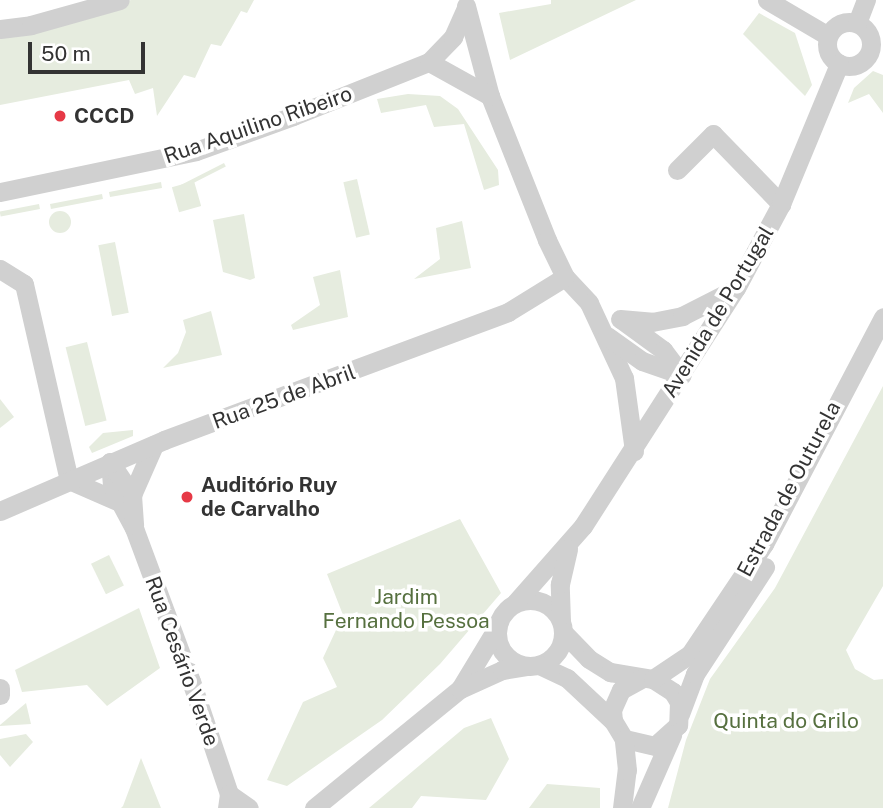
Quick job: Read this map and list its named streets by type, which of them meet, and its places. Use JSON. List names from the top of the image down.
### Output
{
  "streets": {
    "street": [
      "Rua Aquilino Ribeiro",
      "Avenida de Portugal",
      "Rua 25 de Abril",
      "Estrada de Outurela",
      "Rua Cesário Verde"
    ]
  },
  "crossings": [
    ["Rua 25 de Abril", "Rua Cesário Verde"]
  ],
  "parks": ["Jardim Fernando Pessoa", "Quinta do Grilo"],
  "places": ["CCCD", "Auditório Ruy de Carvalho"],
  "scale_bar": "50 m"
}
